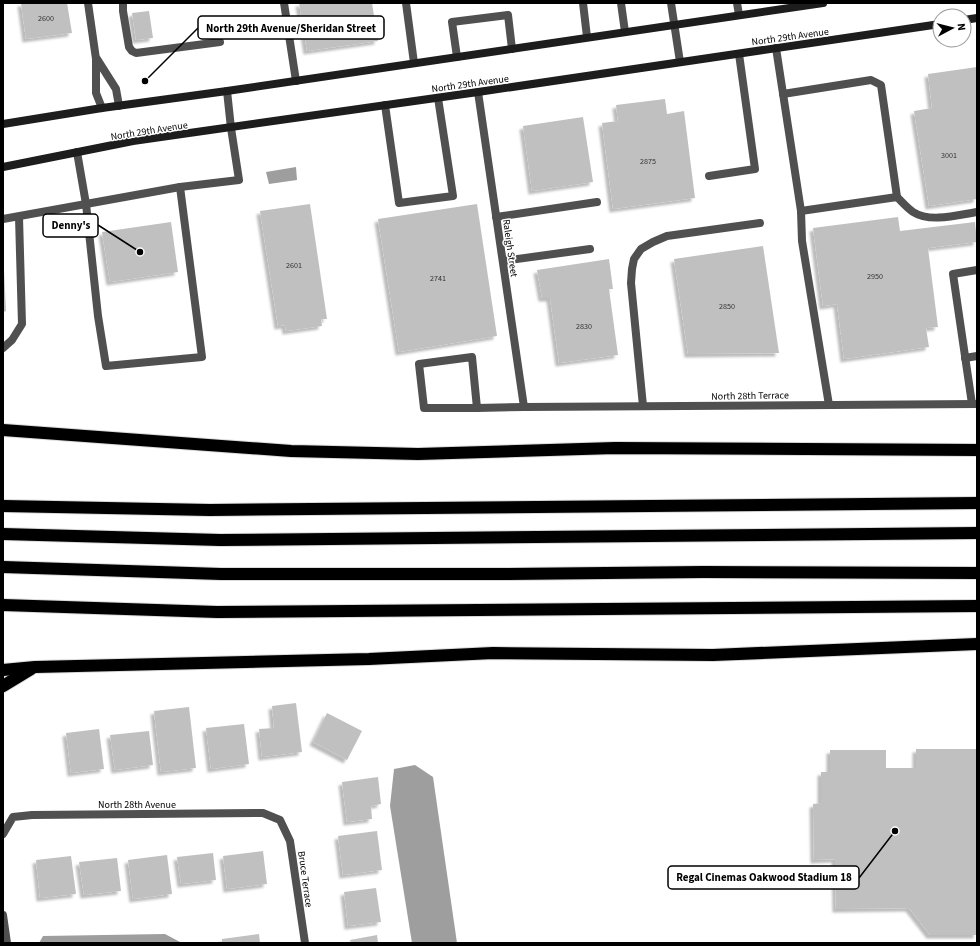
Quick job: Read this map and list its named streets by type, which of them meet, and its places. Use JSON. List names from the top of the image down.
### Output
{
  "streets": {
    "street": [
      "North 29th Avenue",
      "Raleigh Street",
      "North 28th Terrace",
      "North 28th Avenue",
      "Bruce Terrace"
    ]
  },
  "crossings": [
    ["North 29th Avenue", "Raleigh Street"],
    ["Raleigh Street", "North 28th Terrace"],
    ["North 28th Avenue", "Bruce Terrace"]
  ],
  "places": ["North 29th Avenue/Sheridan Street", "Denny's", "Regal Cinemas Oakwood Stadium 18"],
  "house_numbers": [
    "2600",
    "3001",
    "2875",
    "2601",
    "2950",
    "2741",
    "2850",
    "2830"
  ],
  "north": "right"
}
